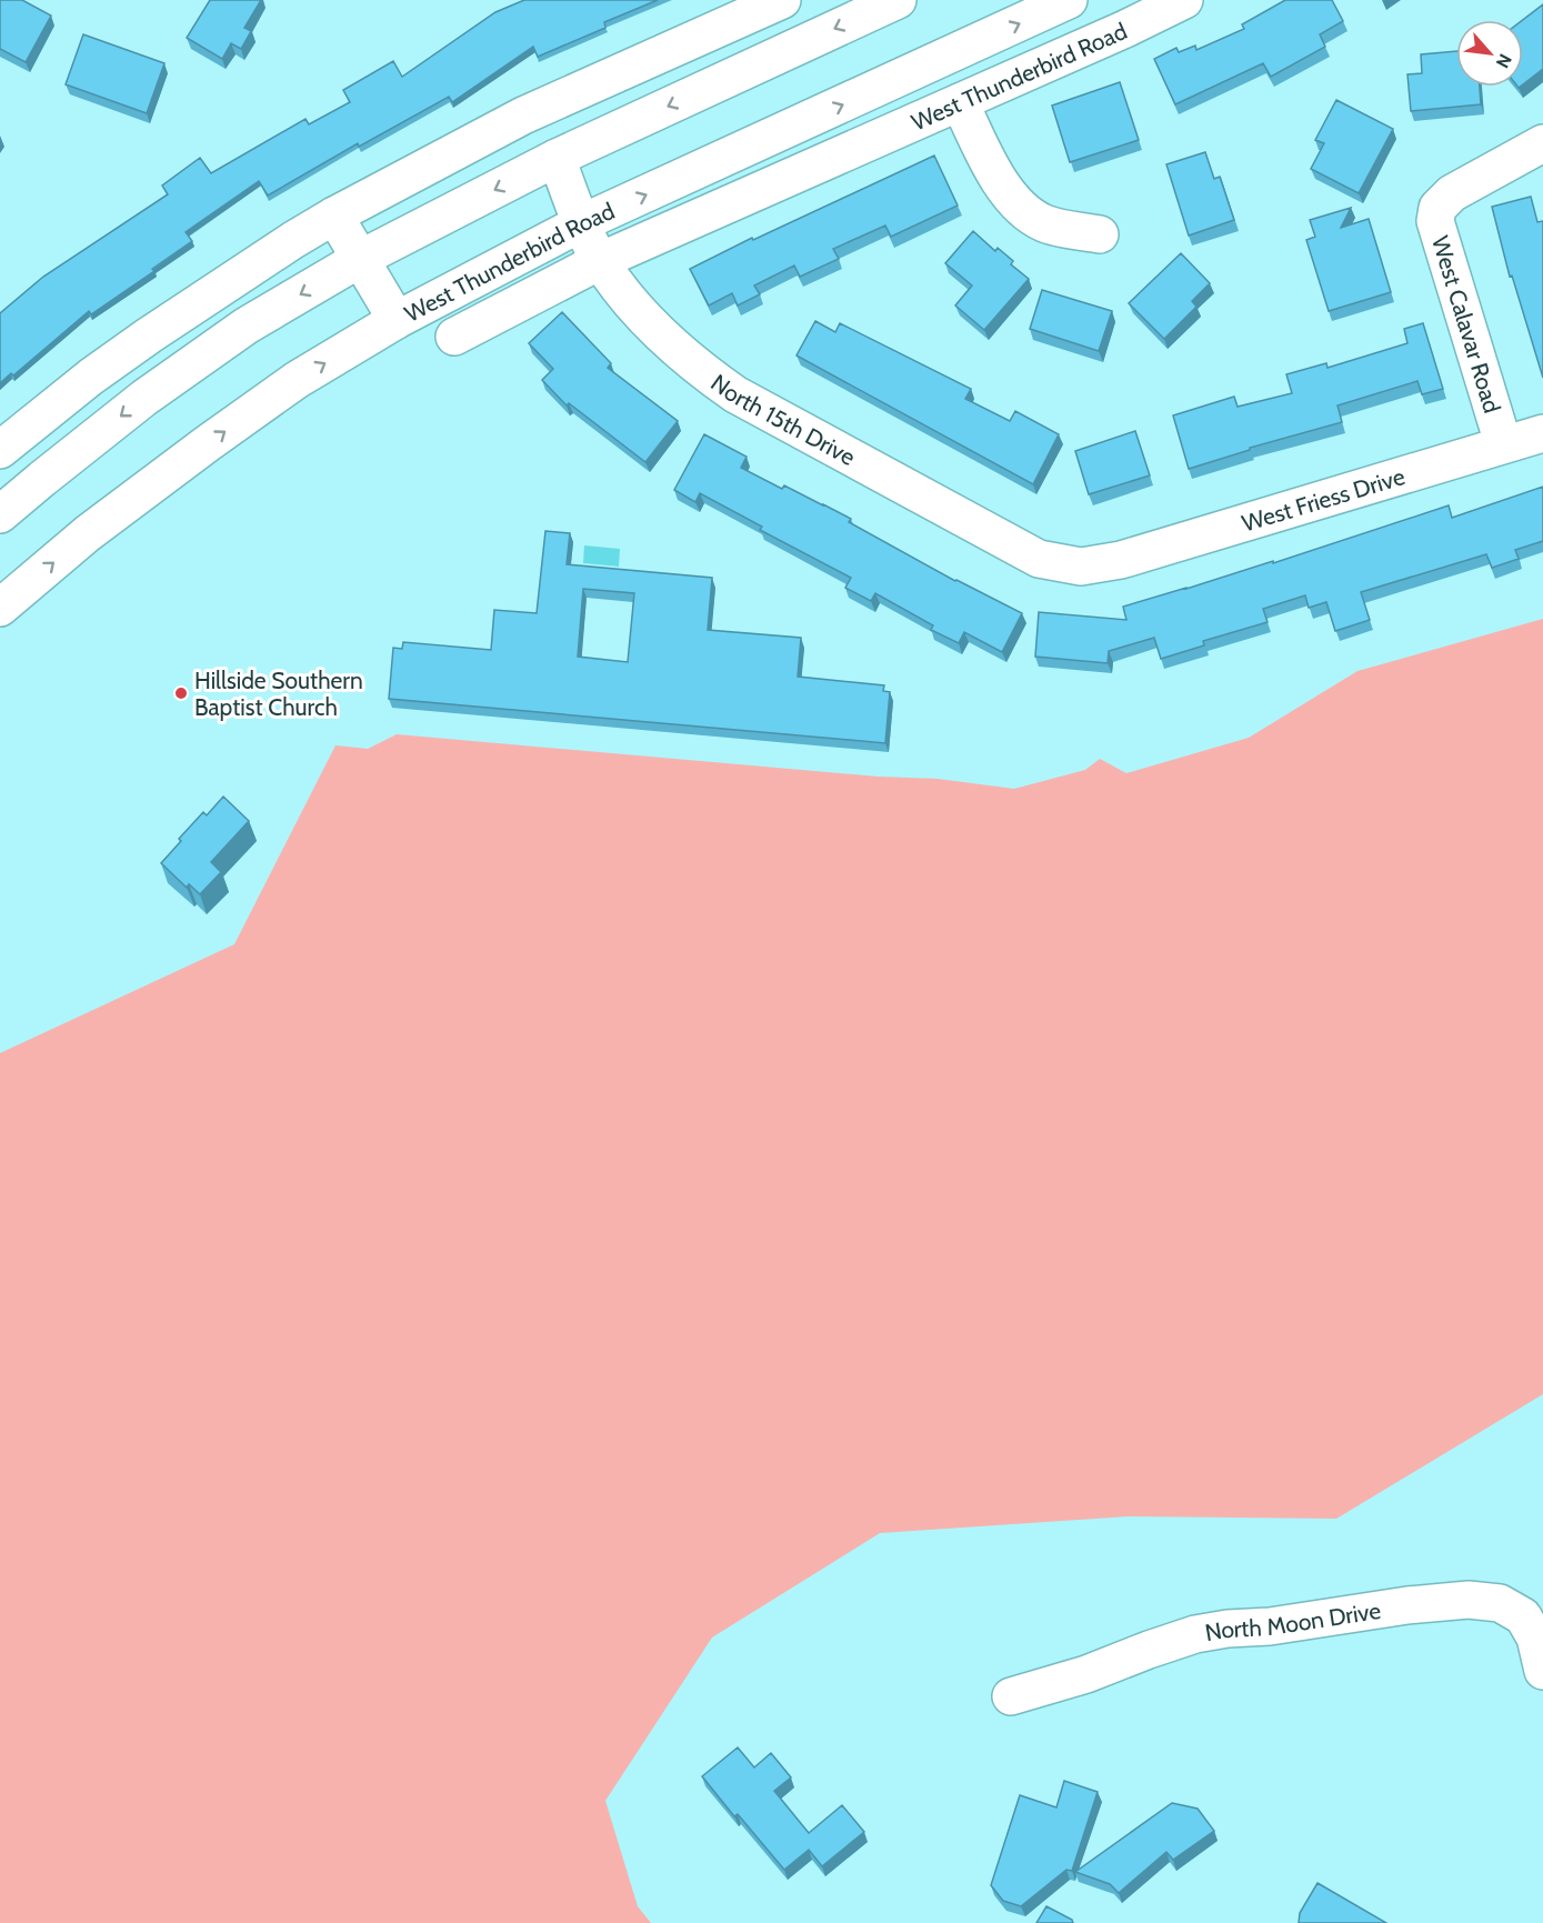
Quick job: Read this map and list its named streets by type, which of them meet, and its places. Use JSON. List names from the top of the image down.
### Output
{
  "streets": {
    "street": [
      "West Thunderbird Road",
      "West Calavar Road",
      "North 15th Drive",
      "West Friess Drive",
      "North Moon Drive"
    ]
  },
  "crossings": [
    ["West Thunderbird Road", "North 15th Drive"],
    ["West Calavar Road", "West Friess Drive"],
    ["North 15th Drive", "West Friess Drive"]
  ],
  "places": ["Hillside Southern Baptist Church"],
  "north": "bottom right"
}
